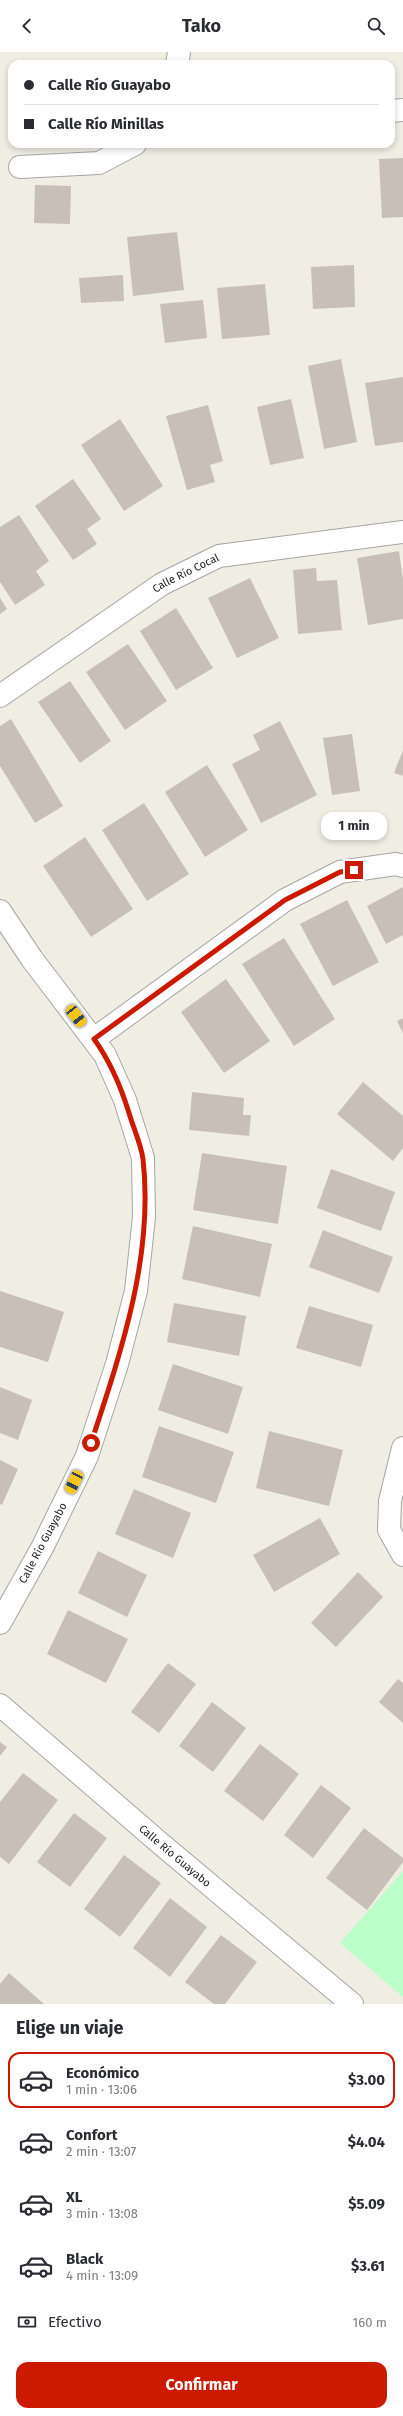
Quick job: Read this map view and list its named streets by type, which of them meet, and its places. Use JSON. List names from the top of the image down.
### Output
{
  "streets": {
    "street": ["Calle Río Cocal", "Calle Río Guayabo"]
  },
  "page": {
    "header": "Tako",
    "banner": ["Calle Río Guayabo", "Calle Río Minillas"],
    "bubble": "1 min",
    "heading": "Elige un viaje",
    "list": [
      {
        "name": "Económico",
        "note": "1 min · 13:06",
        "value": "$3.00"
      },
      {
        "name": "Confort",
        "note": "2 min · 13:07",
        "value": "$4.04"
      },
      {
        "name": "XL",
        "note": "3 min · 13:08",
        "value": "$5.09"
      },
      {
        "name": "Black",
        "note": "4 min · 13:09",
        "value": "$3.61"
      }
    ],
    "pay": ["Efectivo", "160 m"],
    "buttons": "Confirmar"
  }
}
